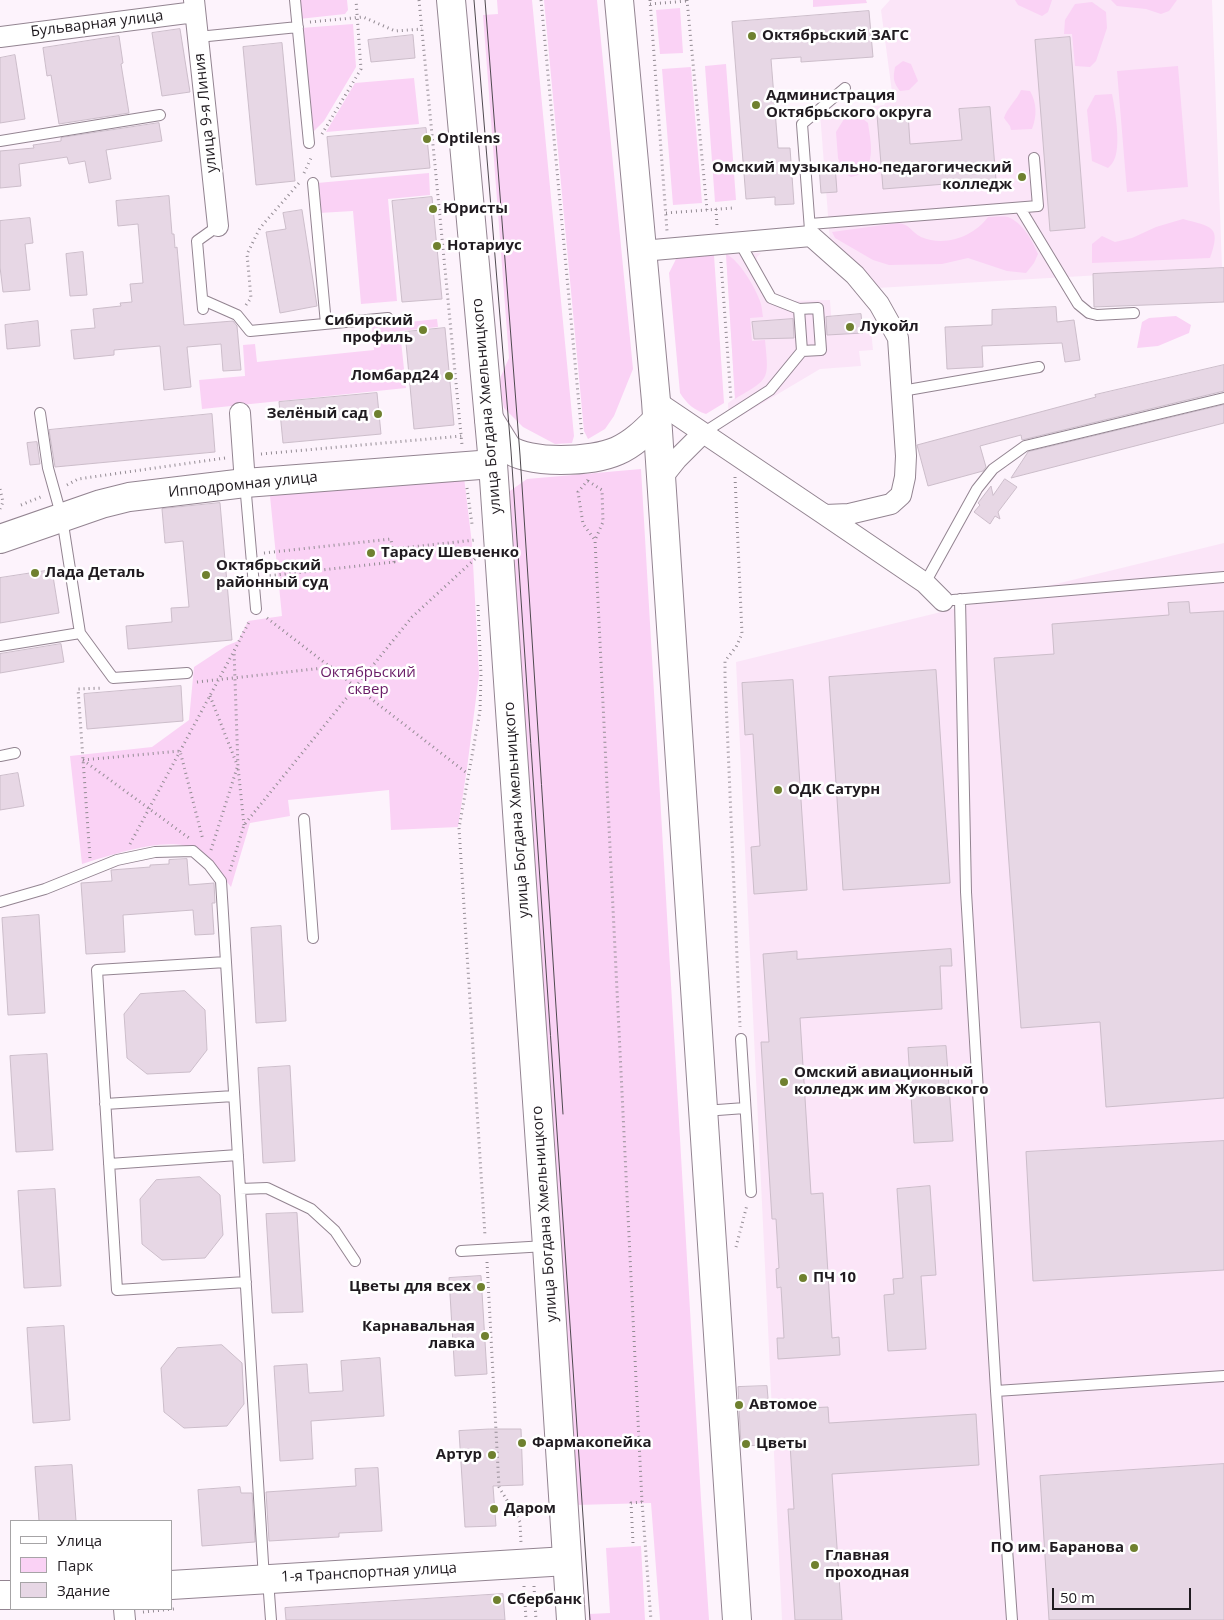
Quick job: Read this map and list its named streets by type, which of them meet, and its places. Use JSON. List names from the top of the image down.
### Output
{
  "streets": {
    "main road": ["улица Богдана Хмельницкого", "Ипподромная улица", "1-я Транспортная улица"],
    "street": ["Бульварная улица", "улица 9-я Линия"]
  },
  "crossings": [
    ["Бульварная улица", "улица 9-я Линия"],
    ["улица Богдана Хмельницкого", "Ипподромная улица"],
    ["улица Богдана Хмельницкого", "1-я Транспортная улица"]
  ],
  "parks": ["Октябрьский сквер"],
  "places": [
    "Октябрьский ЗАГС",
    "Администрация Октябрьского округа",
    "Optilens",
    "Омский музыкально-педагогический колледж",
    "Юристы",
    "Нотариус",
    "Лукойл",
    "Сибирский профиль",
    "Ломбард24",
    "Зелёный сад",
    "Тарасу Шевченко",
    "Лада Деталь",
    "Октябрьский районный суд",
    "ОДК Сатурн",
    "Омский авиационный колледж им Жуковского",
    "ПЧ 10",
    "Цветы для всех",
    "Карнавальная лавка",
    "Автомое",
    "Фармакопейка",
    "Цветы",
    "Артур",
    "Даром",
    "ПО им. Баранова",
    "Главная проходная",
    "Сбербанк"
  ],
  "legend": ["Улица", "Парк", "Здание"],
  "scale_bar": "50 m"
}
